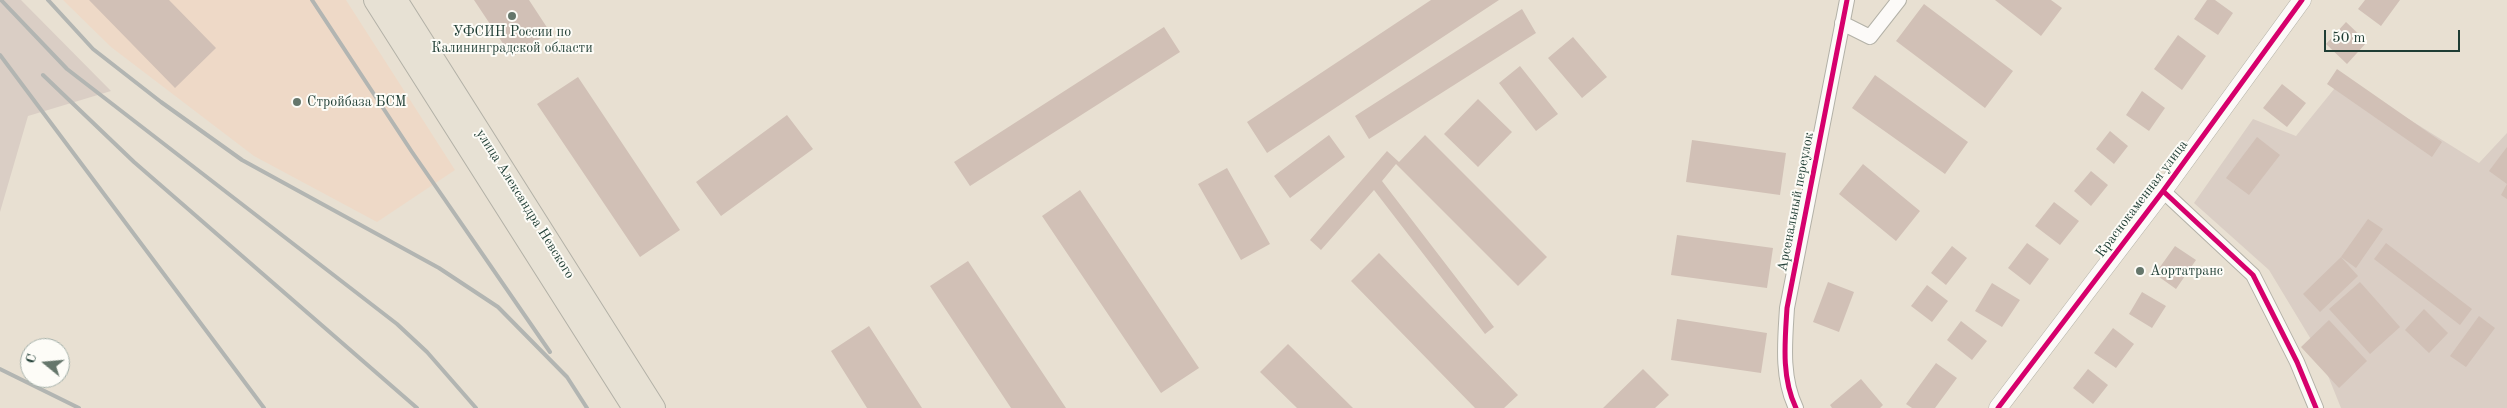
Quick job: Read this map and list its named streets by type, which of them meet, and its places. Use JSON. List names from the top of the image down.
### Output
{
  "streets": {
    "main road": ["улица Александра Невского"],
    "street": ["Краснокаменная улица", "Арсенальный переулок"]
  },
  "places": ["УФСИН России по Калининградской области", "Стройбаза БСМ", "Аортатранс"],
  "scale_bar": "50 m",
  "north": "left"
}
